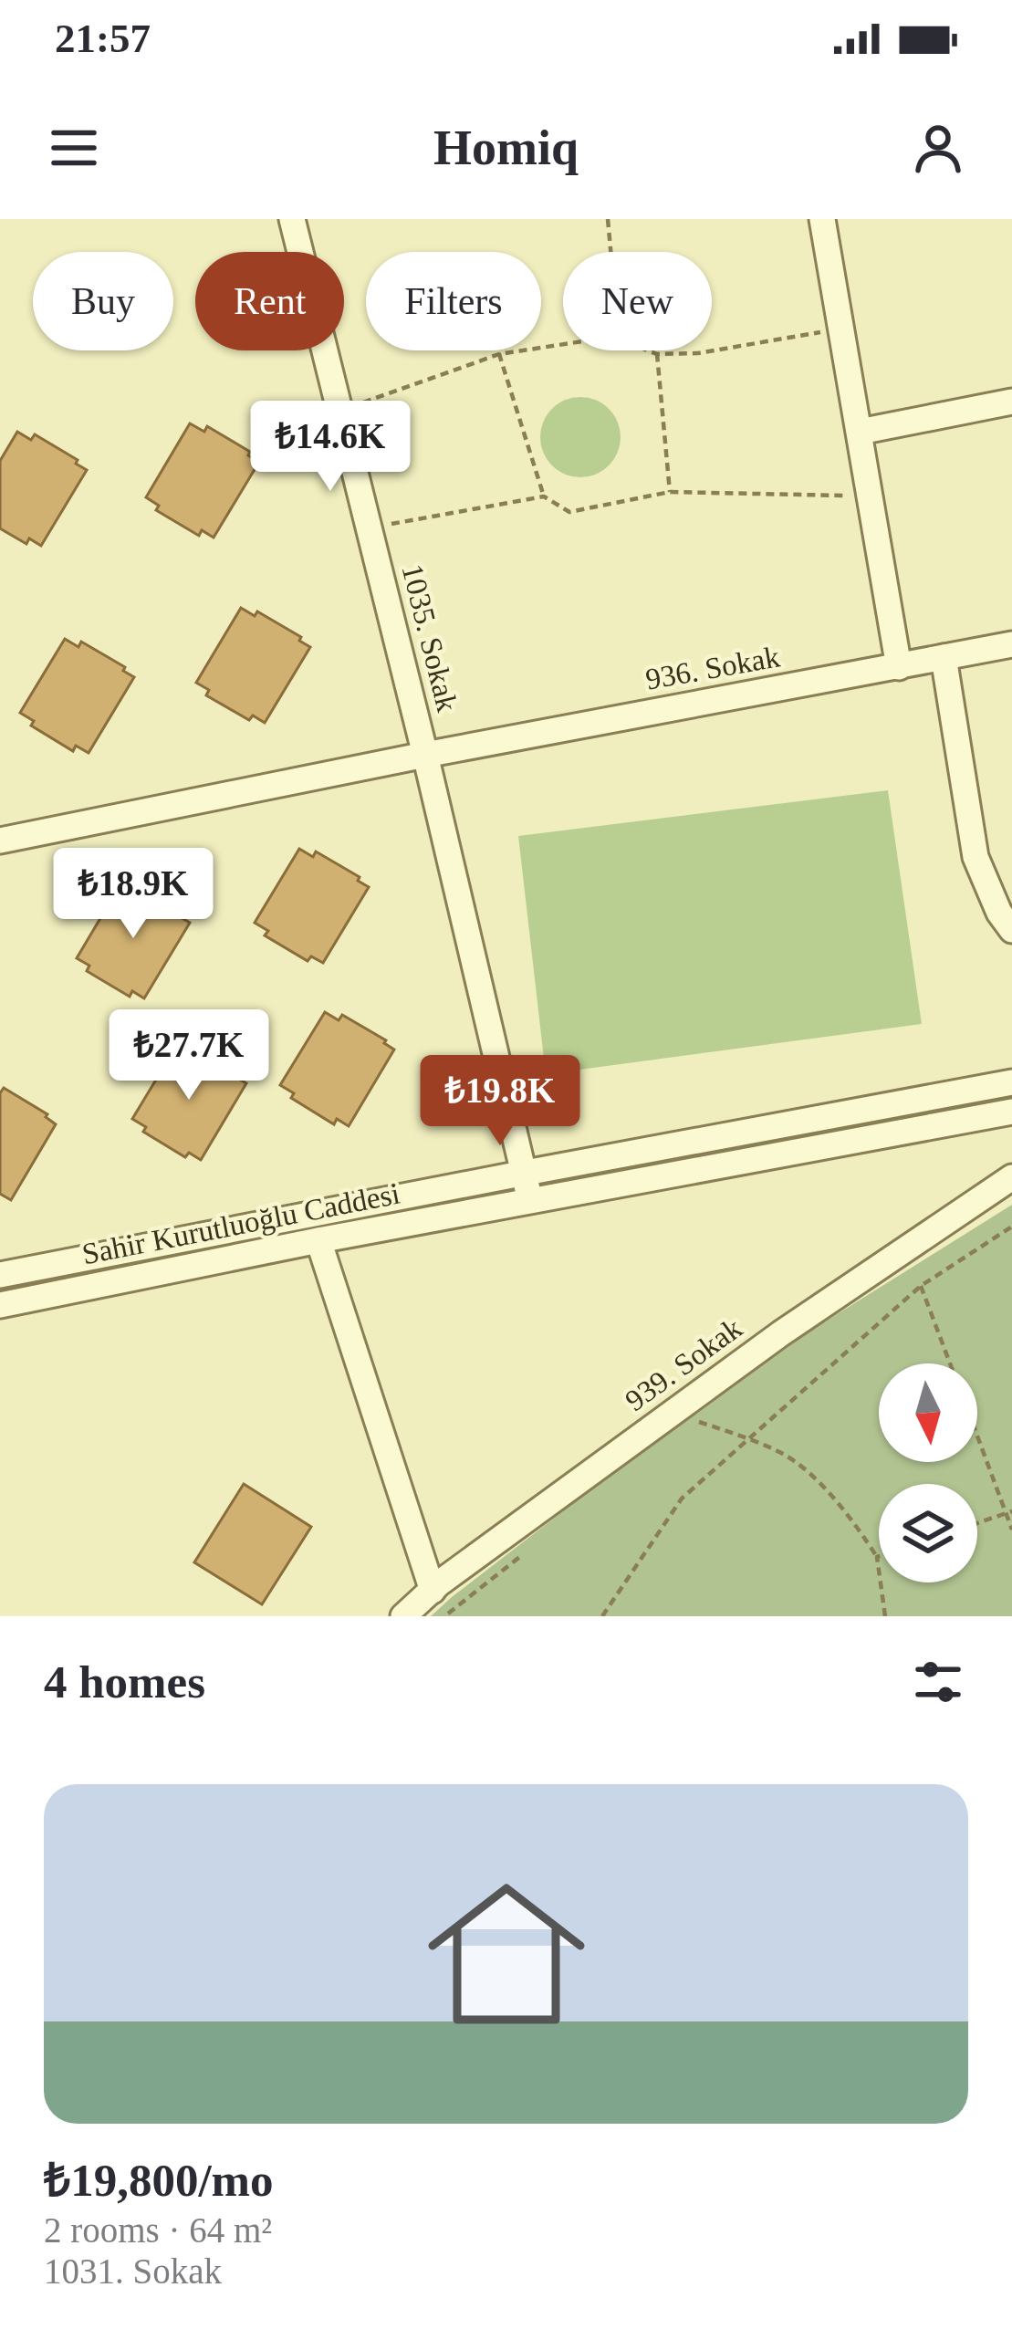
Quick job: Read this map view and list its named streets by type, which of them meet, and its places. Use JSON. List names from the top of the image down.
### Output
{
  "streets": {
    "street": [
      "1035. Sokak",
      "936. Sokak",
      "Sahir Kurutluoğlu Caddesi",
      "939. Sokak"
    ]
  },
  "crossings": [
    ["1035. Sokak", "936. Sokak"],
    ["1035. Sokak", "Sahir Kurutluoğlu Caddesi"]
  ],
  "north": "bottom",
  "page": {
    "status": "21:57",
    "header": "Homiq",
    "chip": [
      "Buy",
      "Rent",
      "Filters",
      "New"
    ],
    "price": [
      "₺14.6K",
      "₺18.9K",
      "₺27.7K",
      "₺19.8K"
    ],
    "heading": "4 homes",
    "list": [
      {
        "name": "₺19,800/mo",
        "note": "2 rooms · 64 m² · 1031. Sokak"
      }
    ]
  }
}
